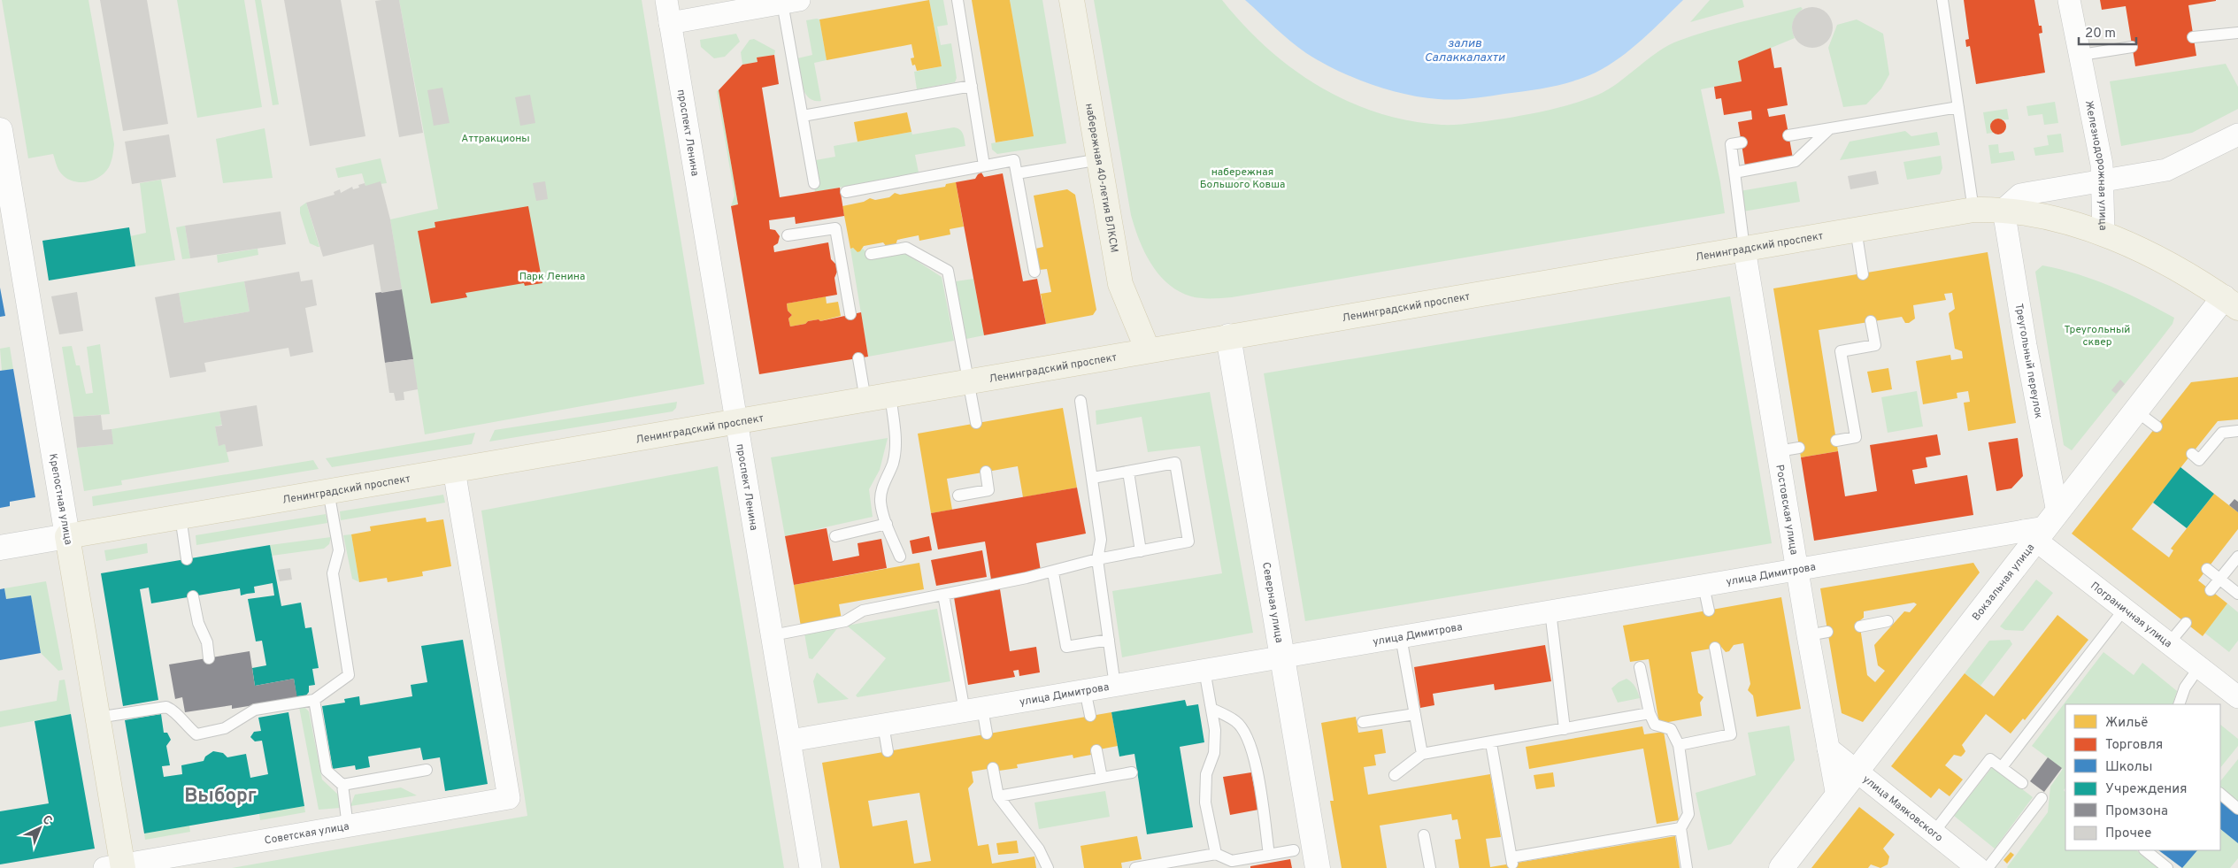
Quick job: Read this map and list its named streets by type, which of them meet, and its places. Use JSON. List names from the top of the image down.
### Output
{
  "streets": {
    "main road": [
      "Железнодорожная улица",
      "набережная 40-летия ВЛКСМ",
      "Ленинградский проспект",
      "Крепостная улица"
    ],
    "street": [
      "проспект Ленина",
      "Треугольный переулок",
      "Ростовская улица",
      "улица Димитрова",
      "Вокзальная улица",
      "Северная улица",
      "Пограничная улица",
      "улица Маяковского",
      "Советская улица"
    ]
  },
  "crossings": [
    ["проспект Ленина", "Ленинградский проспект"],
    ["проспект Ленина", "улица Димитрова"],
    ["Железнодорожная улица", "Ленинградский проспект"],
    ["Железнодорожная улица", "Вокзальная улица"],
    ["набережная 40-летия ВЛКСМ", "Ленинградский проспект"],
    ["Ленинградский проспект", "Треугольный переулок"],
    ["Ленинградский проспект", "Крепостная улица"],
    ["Ленинградский проспект", "Ростовская улица"],
    ["Ленинградский проспект", "Северная улица"],
    ["Ленинградский проспект", "Советская улица"],
    ["Треугольный переулок", "улица Димитрова"],
    ["Треугольный переулок", "Вокзальная улица"],
    ["Треугольный переулок", "Пограничная улица"],
    ["Крепостная улица", "Советская улица"],
    ["Ростовская улица", "улица Димитрова"],
    ["Ростовская улица", "Вокзальная улица"],
    ["Ростовская улица", "улица Маяковского"],
    ["улица Димитрова", "Вокзальная улица"],
    ["улица Димитрова", "Северная улица"],
    ["улица Димитрова", "Пограничная улица"],
    ["Вокзальная улица", "Пограничная улица"],
    ["Вокзальная улица", "улица Маяковского"]
  ],
  "districts": ["Выборг"],
  "water": ["залив Салаккалахти"],
  "parks": [
    "Аттракционы",
    "набережная Большого Ковша",
    "Парк Ленина",
    "Треугольный сквер"
  ],
  "legend": [
    "Жильё",
    "Торговля",
    "Школы",
    "Учреждения",
    "Промзона",
    "Прочее"
  ],
  "scale_bar": "20 m",
  "north": "top right"
}
